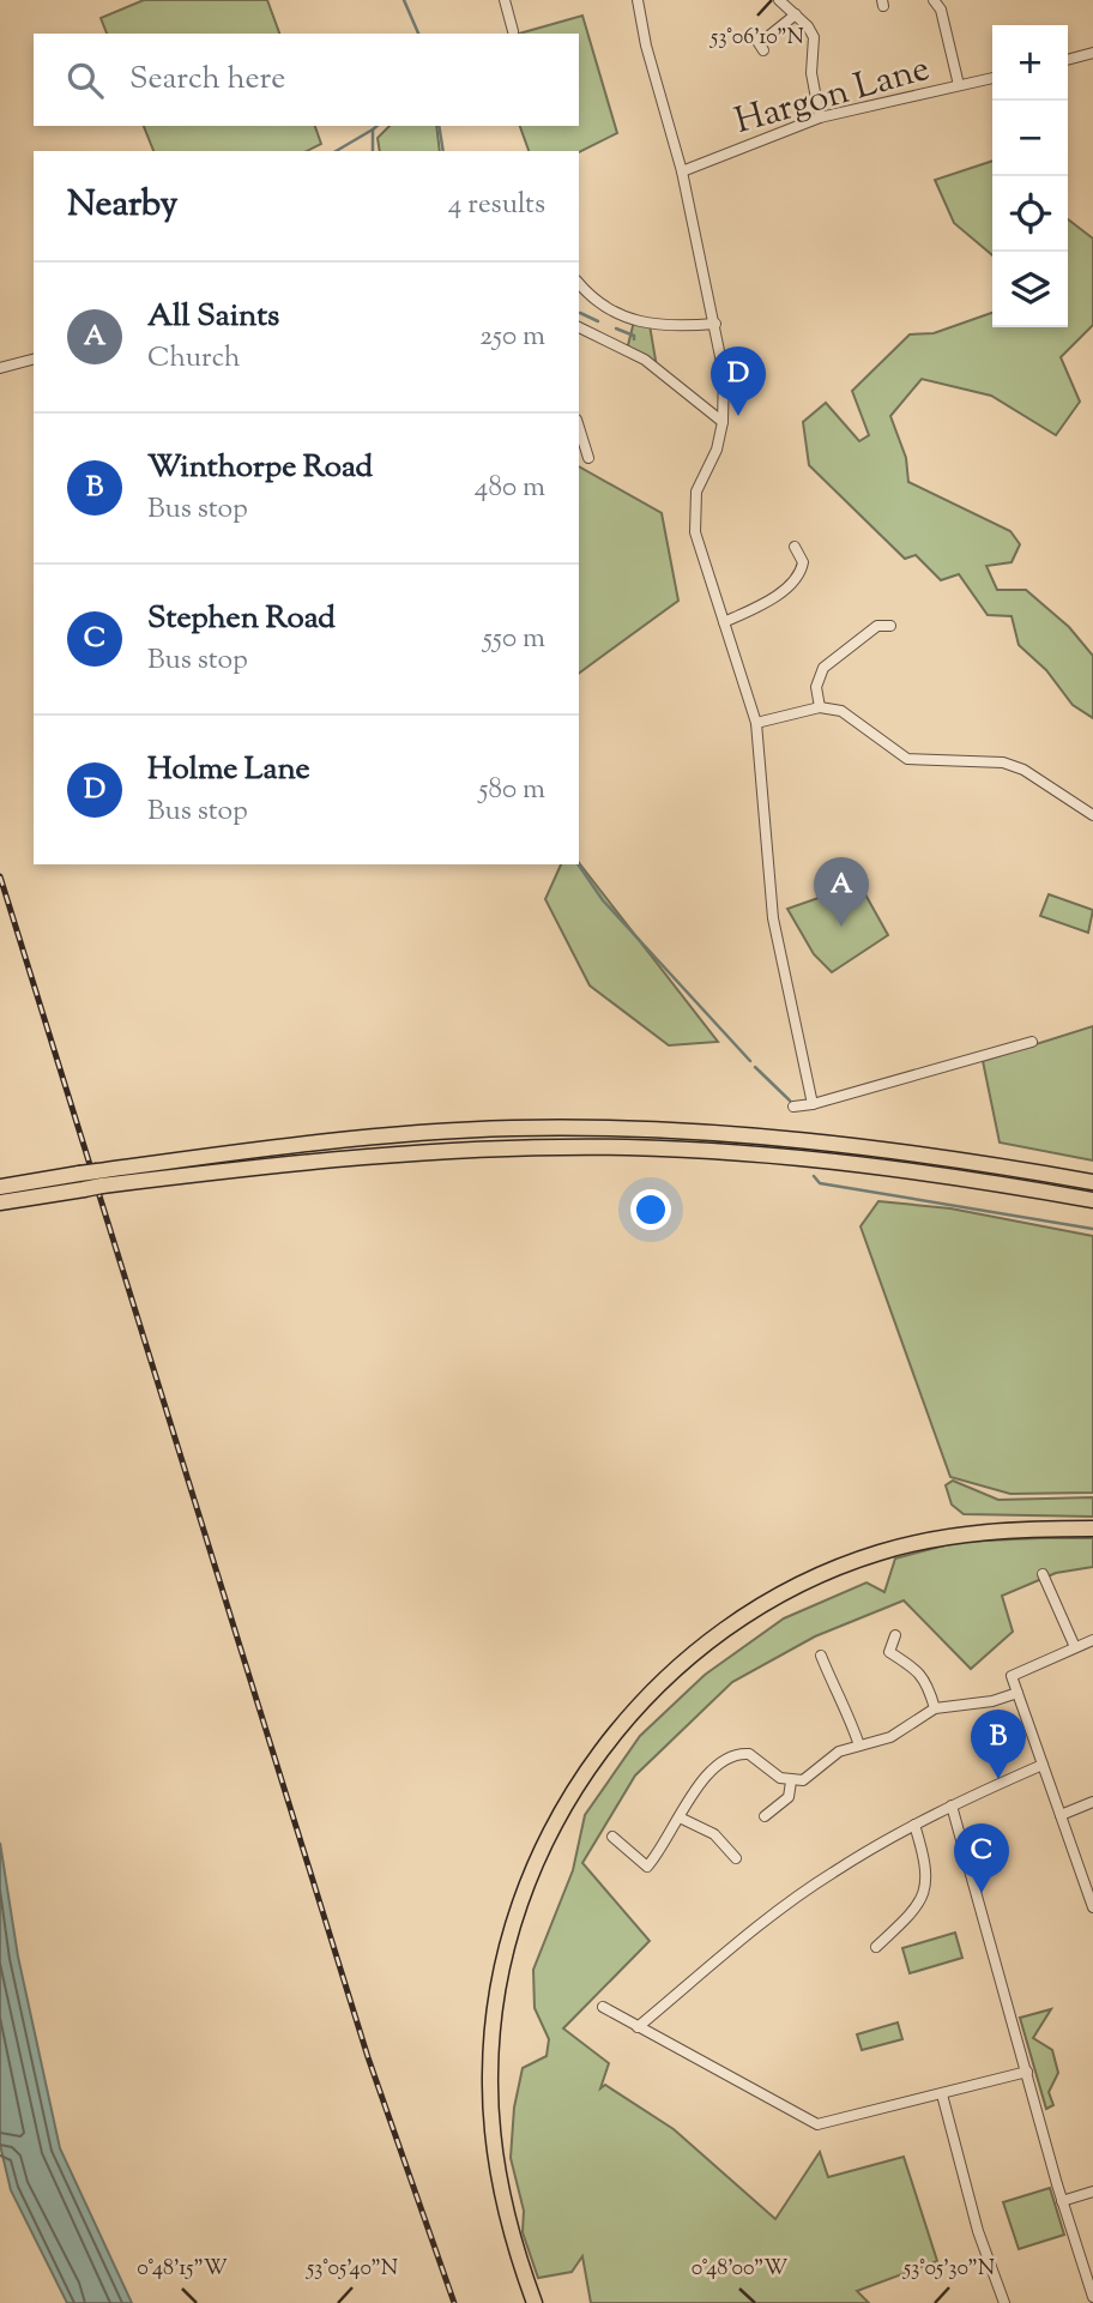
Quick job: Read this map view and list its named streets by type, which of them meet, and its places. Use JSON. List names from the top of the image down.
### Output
{
  "streets": {
    "street": ["Hargon Lane"]
  },
  "page": {
    "map_buttons": ["+", "−"],
    "search": "Search here",
    "heading": ["Nearby", "4 results"],
    "list": [
      {
        "mark": "A",
        "name": "All Saints",
        "note": "Church",
        "value": "250 m"
      },
      {
        "mark": "B",
        "name": "Winthorpe Road",
        "note": "Bus stop",
        "value": "480 m"
      },
      {
        "mark": "C",
        "name": "Stephen Road",
        "note": "Bus stop",
        "value": "550 m"
      },
      {
        "mark": "D",
        "name": "Holme Lane",
        "note": "Bus stop",
        "value": "580 m"
      }
    ],
    "pins": [
      "D",
      "A",
      "B",
      "C"
    ]
  },
  "coordinates": [
    "53°06'10\"N",
    "53°05'40\"N",
    "53°05'30\"N",
    "0°48'15\"W",
    "0°48'00\"W"
  ]
}
